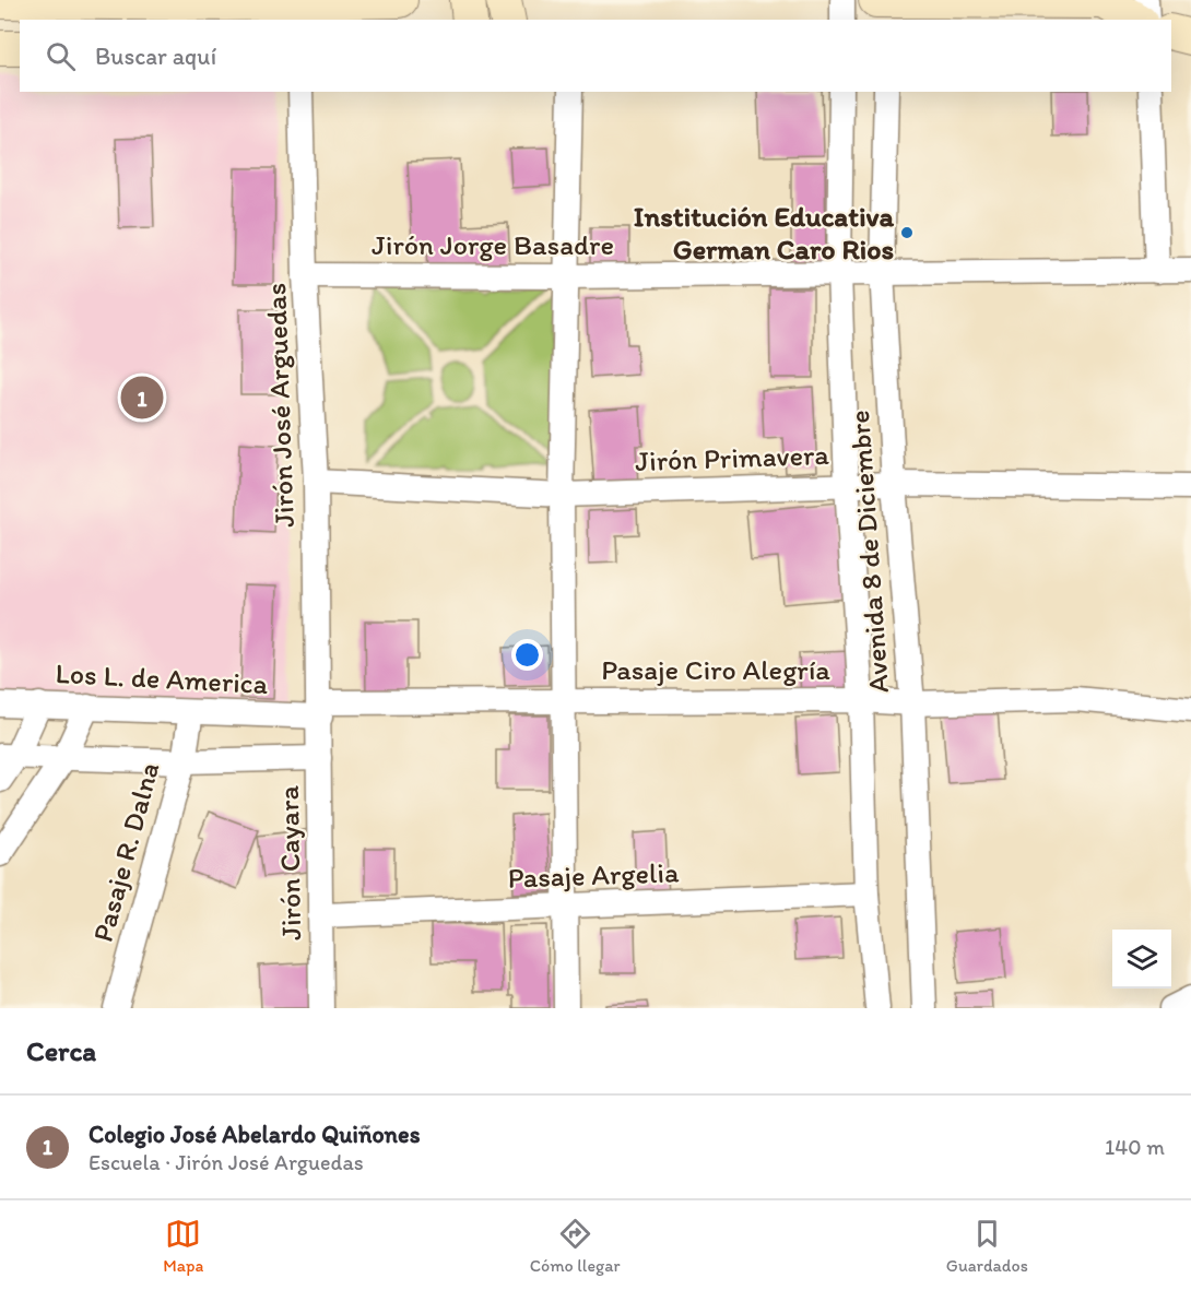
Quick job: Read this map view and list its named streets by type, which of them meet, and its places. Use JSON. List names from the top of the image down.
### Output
{
  "streets": {
    "street": [
      "Jirón Jorge Basadre",
      "Jirón José Arguedas",
      "Jirón Primavera",
      "Avenida 8 de Diciembre",
      "Pasaje Ciro Alegría",
      "Los L. de America",
      "Pasaje R. Dalna",
      "Jirón Cayara",
      "Pasaje Argelia"
    ]
  },
  "crossings": [
    ["Jirón Jorge Basadre", "Jirón José Arguedas"],
    ["Jirón Jorge Basadre", "Avenida 8 de Diciembre"],
    ["Jirón José Arguedas", "Jirón Primavera"],
    ["Jirón José Arguedas", "Pasaje Ciro Alegría"],
    ["Jirón José Arguedas", "Los L. de America"],
    ["Jirón José Arguedas", "Jirón Cayara"],
    ["Jirón Primavera", "Avenida 8 de Diciembre"],
    ["Avenida 8 de Diciembre", "Pasaje Ciro Alegría"],
    ["Avenida 8 de Diciembre", "Pasaje Argelia"],
    ["Pasaje Ciro Alegría", "Los L. de America"],
    ["Pasaje Ciro Alegría", "Jirón Cayara"],
    ["Los L. de America", "Pasaje R. Dalna"],
    ["Los L. de America", "Jirón Cayara"],
    ["Jirón Cayara", "Pasaje Argelia"]
  ],
  "places": ["Institución Educativa German Caro Rios"],
  "page": {
    "search": "Buscar aquí",
    "pins": "1",
    "heading": "Cerca",
    "list": [
      {
        "mark": "1",
        "name": "Colegio José Abelardo Quiñones",
        "note": "Escuela · Jirón José Arguedas",
        "value": "140 m"
      }
    ],
    "nav": ["Mapa", "Cómo llegar", "Guardados"]
  }
}
